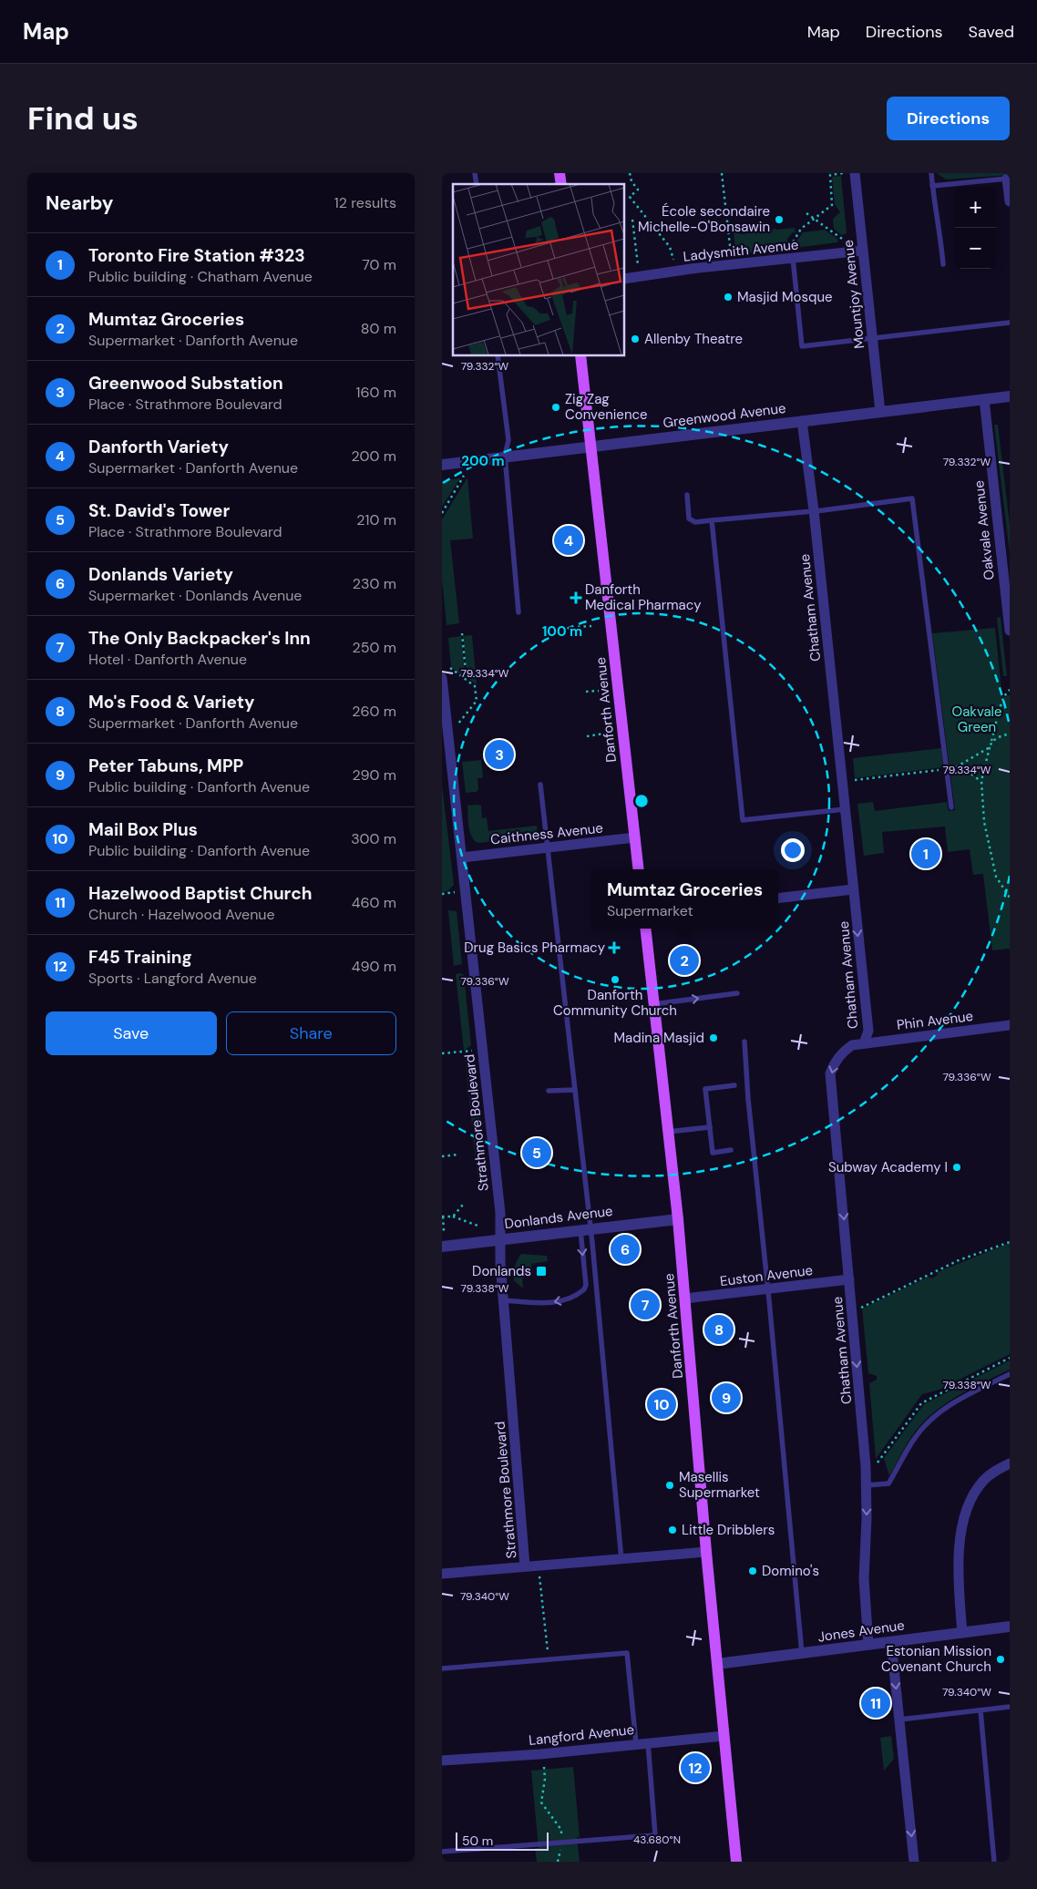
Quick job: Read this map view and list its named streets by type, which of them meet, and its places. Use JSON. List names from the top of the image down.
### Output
{
  "streets": {
    "main road": ["Danforth Avenue"],
    "street": [
      "Ladysmith Avenue",
      "Mountjoy Avenue",
      "Greenwood Avenue",
      "Oakvale Avenue",
      "Chatham Avenue",
      "Caithness Avenue",
      "Phin Avenue",
      "Strathmore Boulevard",
      "Donlands Avenue",
      "Euston Avenue",
      "Jones Avenue",
      "Langford Avenue"
    ]
  },
  "crossings": [
    ["Ladysmith Avenue", "Mountjoy Avenue"],
    ["Mountjoy Avenue", "Greenwood Avenue"],
    ["Greenwood Avenue", "Oakvale Avenue"],
    ["Greenwood Avenue", "Chatham Avenue"],
    ["Greenwood Avenue", "Danforth Avenue"],
    ["Chatham Avenue", "Phin Avenue"],
    ["Chatham Avenue", "Euston Avenue"],
    ["Chatham Avenue", "Jones Avenue"],
    ["Danforth Avenue", "Caithness Avenue"],
    ["Danforth Avenue", "Donlands Avenue"],
    ["Danforth Avenue", "Euston Avenue"],
    ["Danforth Avenue", "Jones Avenue"],
    ["Danforth Avenue", "Langford Avenue"],
    ["Caithness Avenue", "Strathmore Boulevard"],
    ["Strathmore Boulevard", "Donlands Avenue"]
  ],
  "one_way": ["Chatham Avenue"],
  "parks": ["Oakvale Green"],
  "places": {
    "other": [
      "École secondaire Michelle-O'Bonsawin",
      "Masjid Mosque",
      "Allenby Theatre",
      "Zig Zag Convenience",
      "Danforth Community Church",
      "Madina Masjid",
      "Subway Academy I",
      "Masellis Supermarket",
      "Little Dribblers",
      "Domino's",
      "Estonian Mission Covenant Church"
    ],
    "health": ["Danforth Medical Pharmacy", "Drug Basics Pharmacy"],
    "transit": ["Donlands"]
  },
  "scale_bar": "50 m",
  "page": {
    "header": "Map",
    "nav": ["Map", "Directions", "Saved"],
    "buttons": [
      "Directions",
      ["Save", "Share"]
    ],
    "title": "Find us",
    "heading": ["Nearby", "12 results"],
    "map_buttons": ["+", "−"],
    "list": [
      {
        "mark": "1",
        "name": "Toronto Fire Station #323",
        "note": "Public building · Chatham Avenue",
        "value": "70 m"
      },
      {
        "mark": "2",
        "name": "Mumtaz Groceries",
        "note": "Supermarket · Danforth Avenue",
        "value": "80 m"
      },
      {
        "mark": "3",
        "name": "Greenwood Substation",
        "note": "Place · Strathmore Boulevard",
        "value": "160 m"
      },
      {
        "mark": "4",
        "name": "Danforth Variety",
        "note": "Supermarket · Danforth Avenue",
        "value": "200 m"
      },
      {
        "mark": "5",
        "name": "St. David's Tower",
        "note": "Place · Strathmore Boulevard",
        "value": "210 m"
      },
      {
        "mark": "6",
        "name": "Donlands Variety",
        "note": "Supermarket · Donlands Avenue",
        "value": "230 m"
      },
      {
        "mark": "7",
        "name": "The Only Backpacker's Inn",
        "note": "Hotel · Danforth Avenue",
        "value": "250 m"
      },
      {
        "mark": "8",
        "name": "Mo's Food & Variety",
        "note": "Supermarket · Danforth Avenue",
        "value": "260 m"
      },
      {
        "mark": "9",
        "name": "Peter Tabuns, MPP",
        "note": "Public building · Danforth Avenue",
        "value": "290 m"
      },
      {
        "mark": "10",
        "name": "Mail Box Plus",
        "note": "Public building · Danforth Avenue",
        "value": "300 m"
      },
      {
        "mark": "11",
        "name": "Hazelwood Baptist Church",
        "note": "Church · Hazelwood Avenue",
        "value": "460 m"
      },
      {
        "mark": "12",
        "name": "F45 Training",
        "note": "Sports · Langford Avenue",
        "value": "490 m"
      }
    ],
    "pins": [
      "4",
      "3",
      "1",
      "2",
      "5",
      "6",
      "7",
      "8",
      "9",
      "10",
      "11",
      "12"
    ],
    "popup": ["Mumtaz Groceries", "Supermarket"],
    "scale": "50 m"
  },
  "coordinates": [
    "79.332°W",
    "79.334°W",
    "79.336°W",
    "79.338°W",
    "79.340°W",
    "43.680°N"
  ],
  "rings": ["200 m", "100 m"]
}
